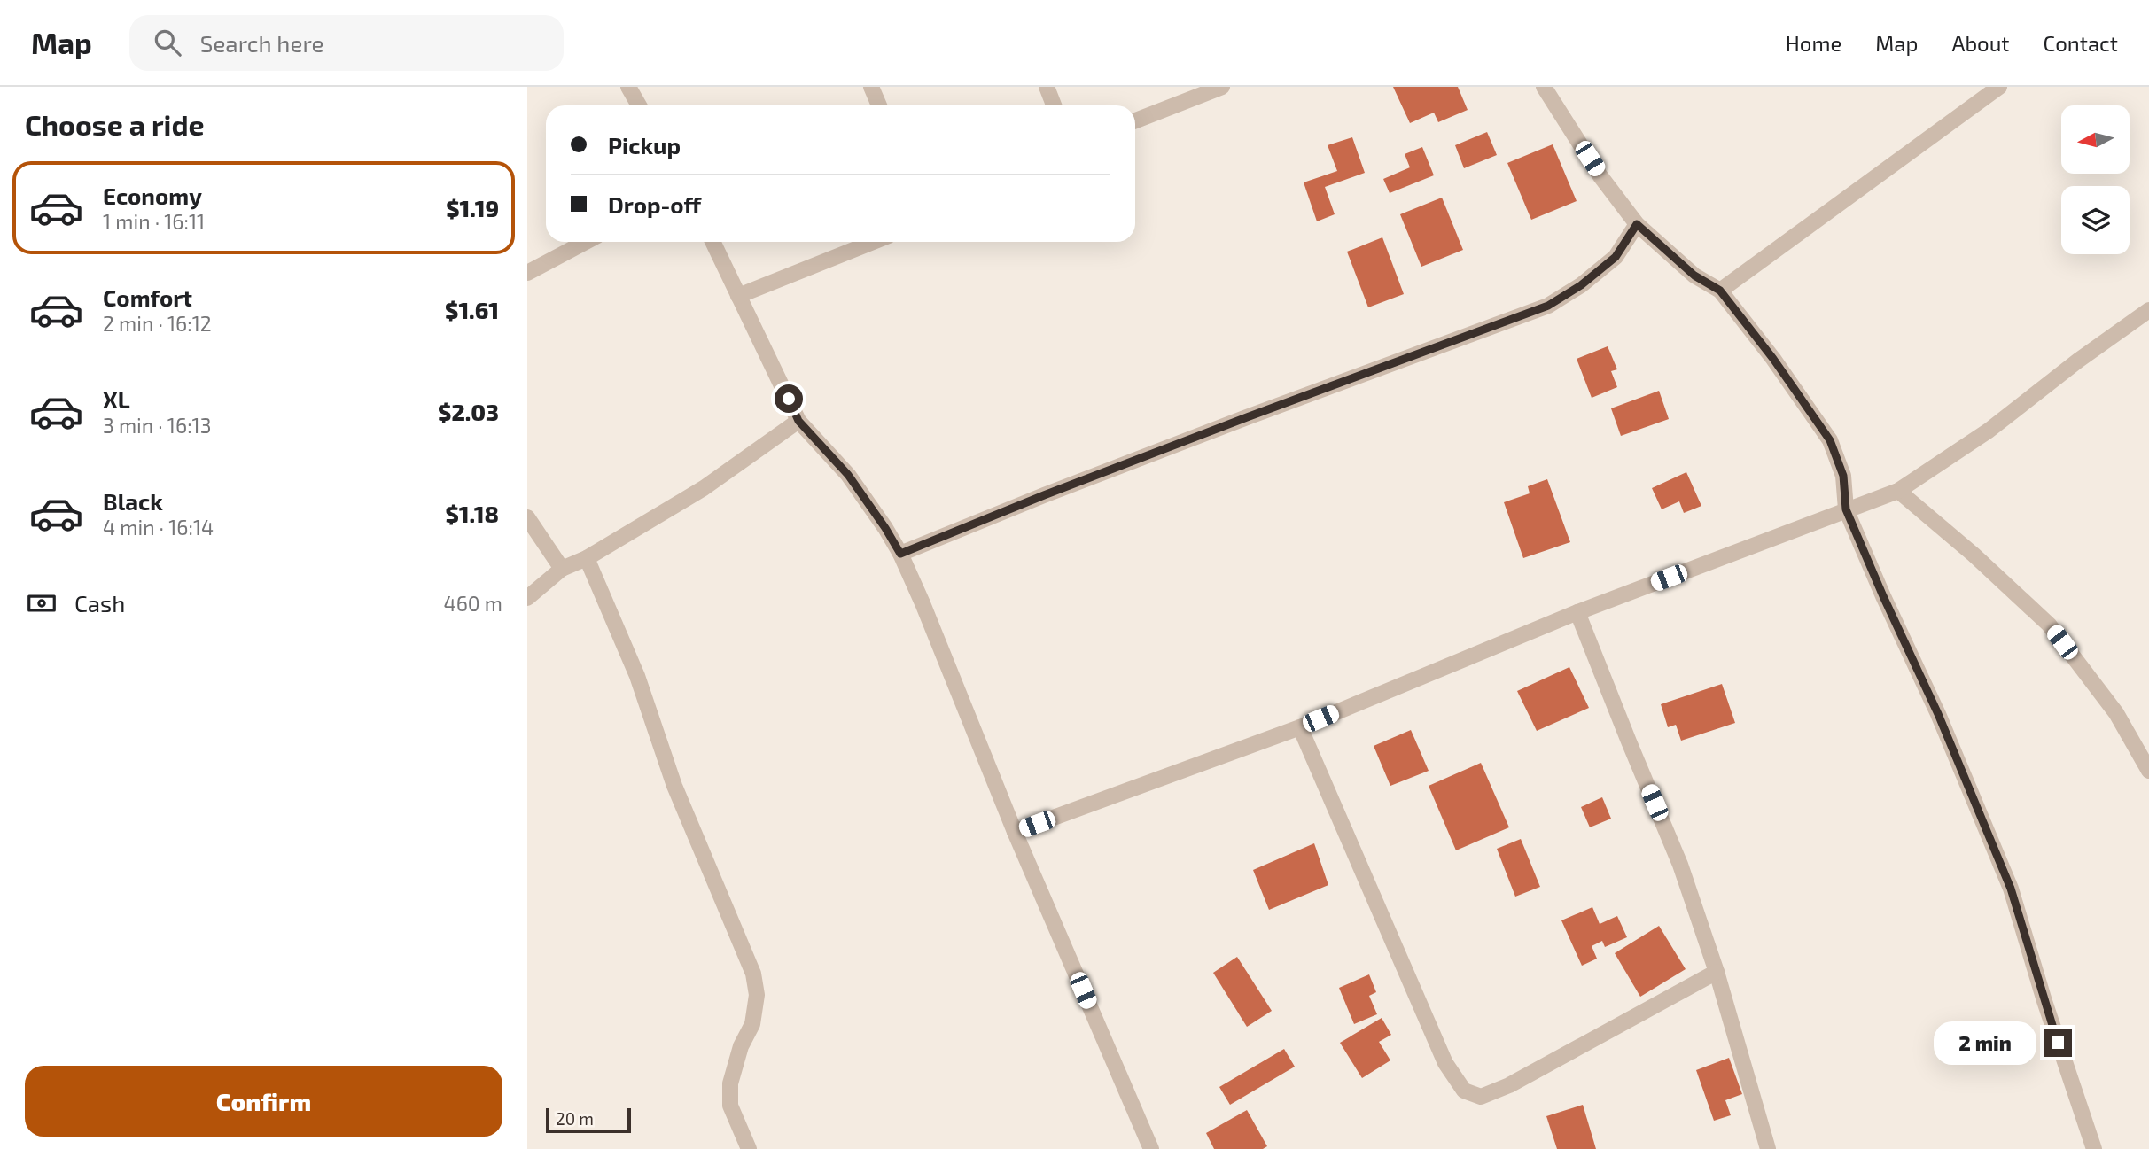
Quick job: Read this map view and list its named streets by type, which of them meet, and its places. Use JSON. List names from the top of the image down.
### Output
{
  "scale_bar": "20 m",
  "north": "left",
  "page": {
    "header": "Map",
    "search": "Search here",
    "nav": [
      "Home",
      "Map",
      "About",
      "Contact"
    ],
    "heading": "Choose a ride",
    "banner": ["Pickup", "Drop-off"],
    "list": [
      {
        "name": "Economy",
        "note": "1 min · 16:11",
        "value": "$1.19"
      },
      {
        "name": "Comfort",
        "note": "2 min · 16:12",
        "value": "$1.61"
      },
      {
        "name": "XL",
        "note": "3 min · 16:13",
        "value": "$2.03"
      },
      {
        "name": "Black",
        "note": "4 min · 16:14",
        "value": "$1.18"
      }
    ],
    "pay": ["Cash", "460 m"],
    "bubble": "2 min",
    "buttons": "Confirm",
    "scale": "20 m"
  }
}
